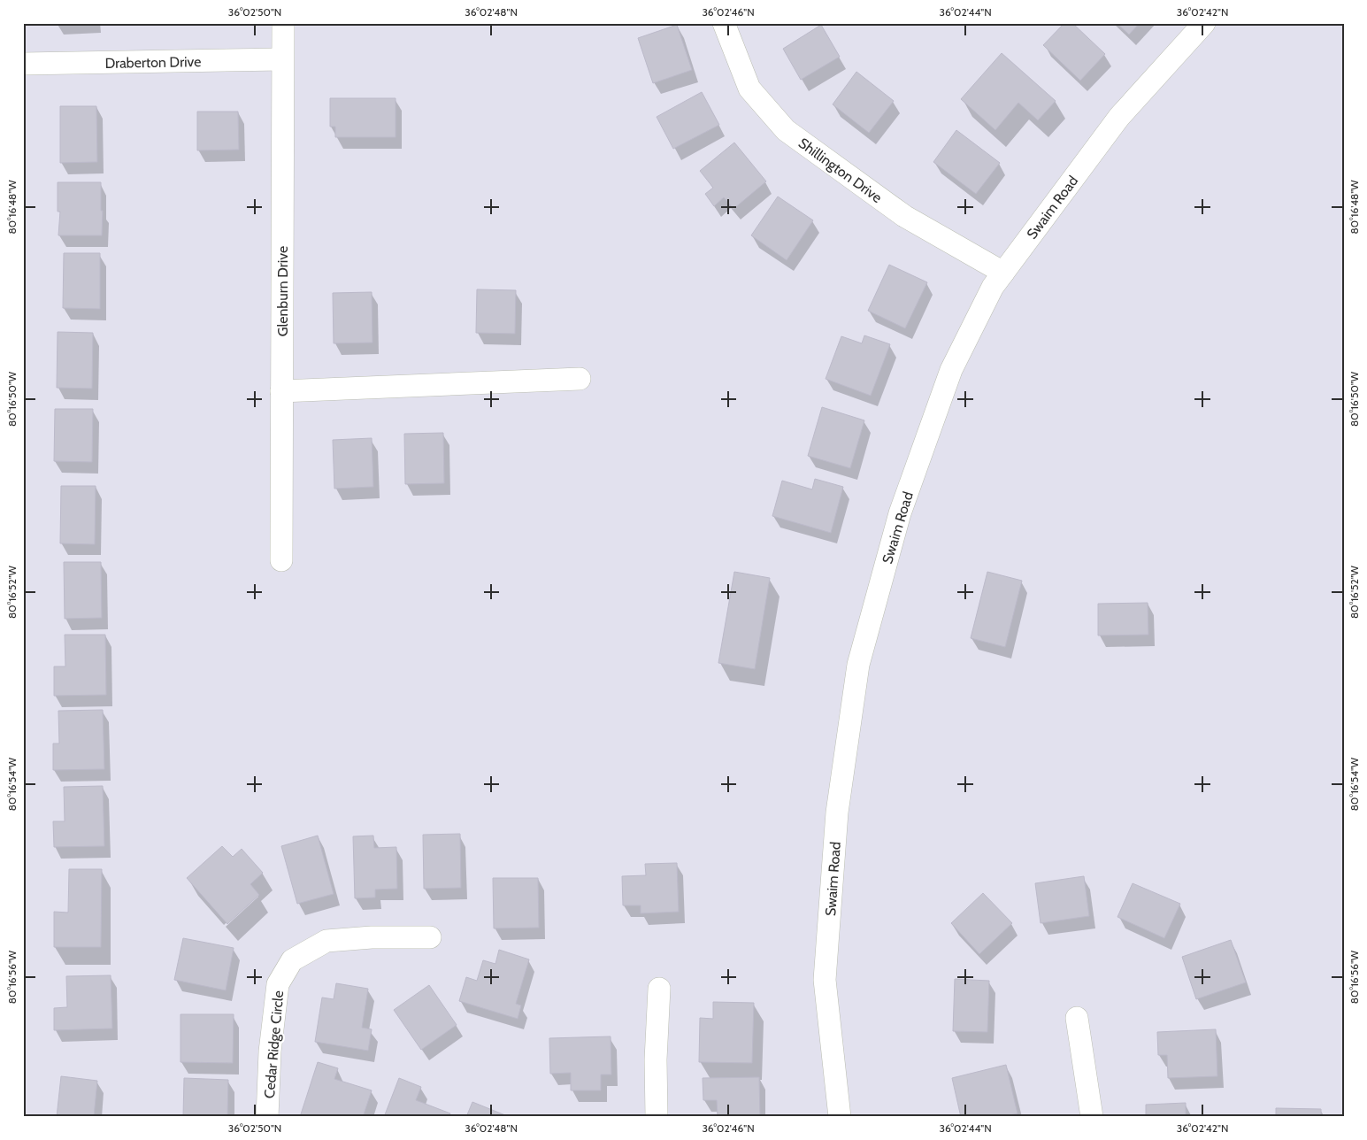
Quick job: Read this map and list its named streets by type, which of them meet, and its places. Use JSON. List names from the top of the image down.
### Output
{
  "streets": {
    "street": [
      "Draberton Drive",
      "Shillington Drive",
      "Swaim Road",
      "Glenburn Drive",
      "Cedar Ridge Circle"
    ]
  },
  "crossings": [
    ["Draberton Drive", "Glenburn Drive"],
    ["Shillington Drive", "Swaim Road"]
  ],
  "coordinates": [
    "36°02'50\"N",
    "36°02'48\"N",
    "36°02'46\"N",
    "36°02'44\"N",
    "36°02'42\"N",
    "80°16'48\"W",
    "80°16'50\"W",
    "80°16'52\"W",
    "80°16'54\"W",
    "80°16'56\"W"
  ]
}
